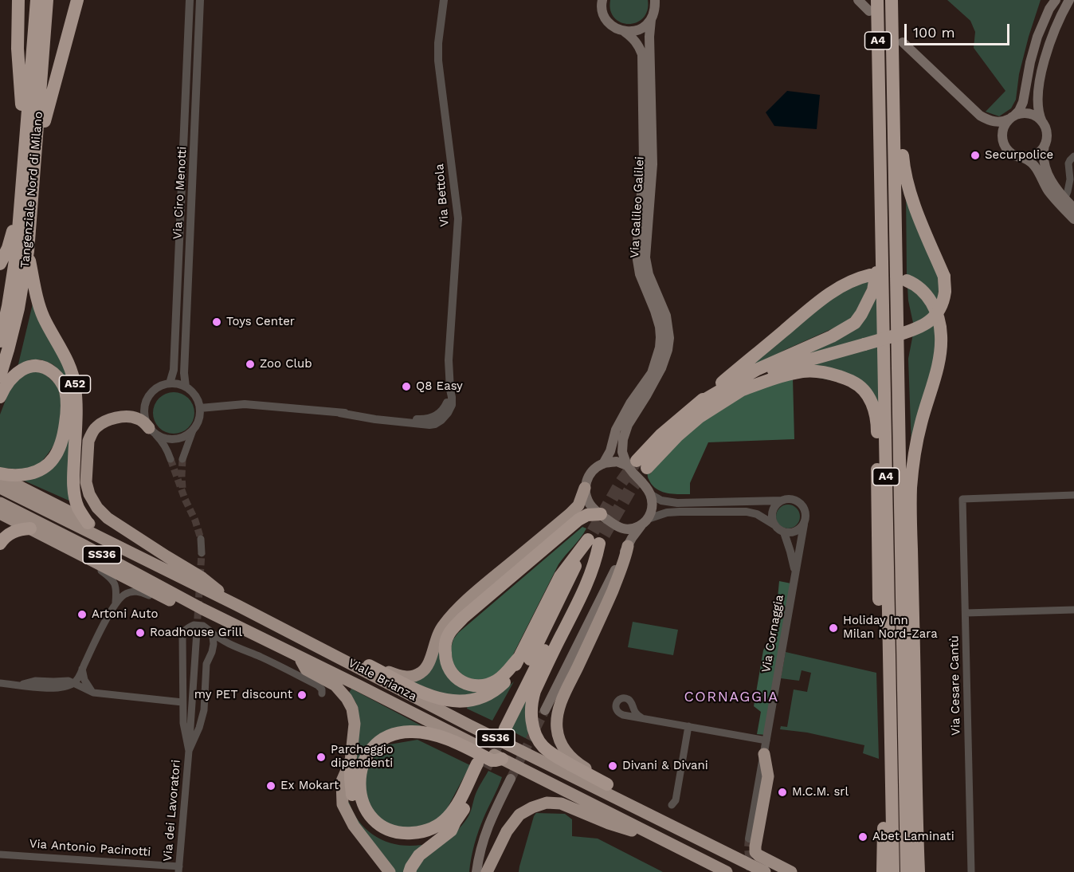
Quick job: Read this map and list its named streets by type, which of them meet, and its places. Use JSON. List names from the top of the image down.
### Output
{
  "streets": {
    "highway": [
      "A4",
      "Tangenziale Nord di Milano",
      "A52",
      "SS36",
      "Viale Brianza"
    ],
    "main road": ["Via Galileo Galilei"],
    "street": [
      "Via Ciro Menotti",
      "Via Bettola",
      "Via Cornaggia",
      "Via Cesare Cantù",
      "Via dei Lavoratori",
      "Via Antonio Pacinotti"
    ]
  },
  "crossings": [
    ["Tangenziale Nord di Milano", "A52"],
    ["Via Ciro Menotti", "Via Bettola"],
    ["Via dei Lavoratori", "Via Antonio Pacinotti"]
  ],
  "districts": ["CORNAGGIA"],
  "places": [
    "Securpolice",
    "Toys Center",
    "Zoo Club",
    "Q8 Easy",
    "Artoni Auto",
    "Holiday Inn Milan Nord-Zara",
    "Roadhouse Grill",
    "my PET discount",
    "Parcheggio dipendenti",
    "Divani & Divani",
    "Ex Mokart",
    "M.C.M. srl",
    "Abet Laminati"
  ],
  "scale_bar": "100 m"
}
